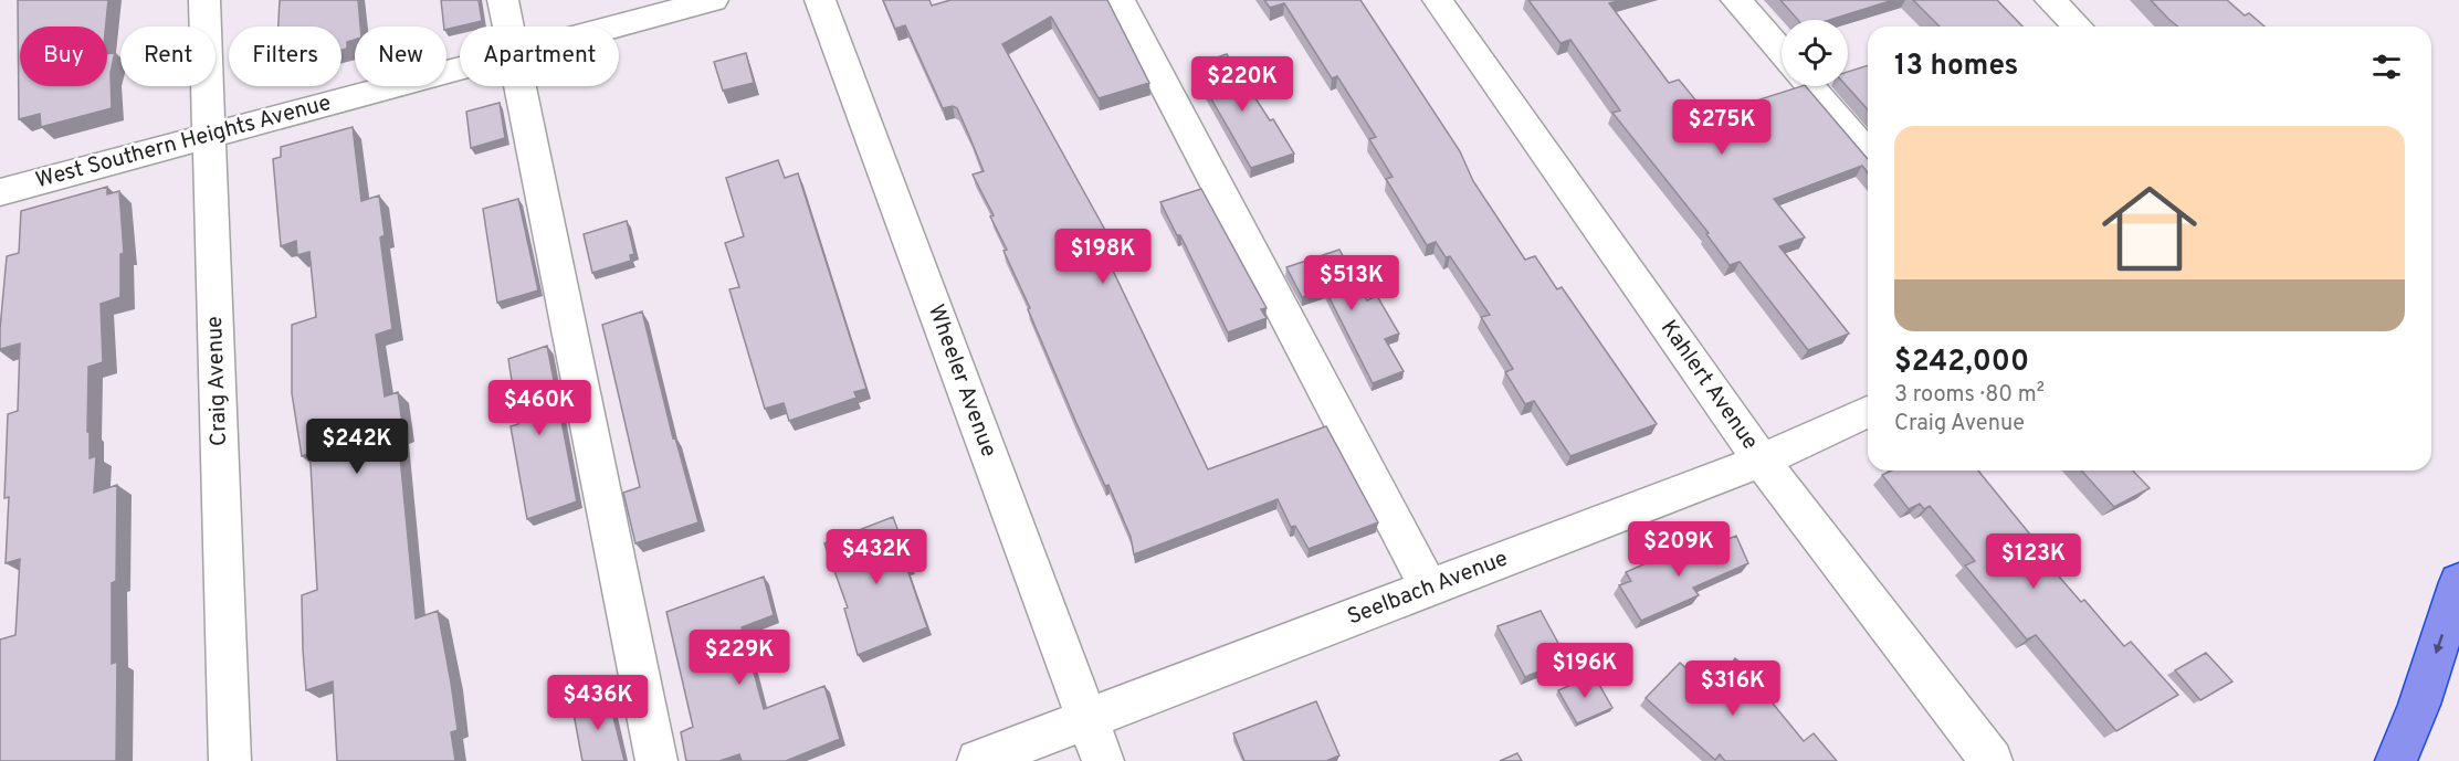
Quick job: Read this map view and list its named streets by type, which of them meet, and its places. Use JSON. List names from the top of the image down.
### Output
{
  "streets": {
    "street": [
      "West Southern Heights Avenue",
      "Craig Avenue",
      "Wheeler Avenue",
      "Kahlert Avenue",
      "Seelbach Avenue"
    ]
  },
  "crossings": [
    ["West Southern Heights Avenue", "Craig Avenue"],
    ["Wheeler Avenue", "Seelbach Avenue"],
    ["Kahlert Avenue", "Seelbach Avenue"]
  ],
  "page": {
    "chip": [
      "Buy",
      "Rent",
      "Filters",
      "New",
      "Apartment"
    ],
    "heading": "13 homes",
    "price": [
      "$220K",
      "$275K",
      "$198K",
      "$513K",
      "$460K",
      "$242K",
      "$209K",
      "$432K",
      "$123K",
      "$229K",
      "$196K",
      "$316K",
      "$436K"
    ],
    "list": [
      {
        "name": "$242,000",
        "note": "3 rooms · 80 m² · Craig Avenue"
      }
    ]
  }
}
